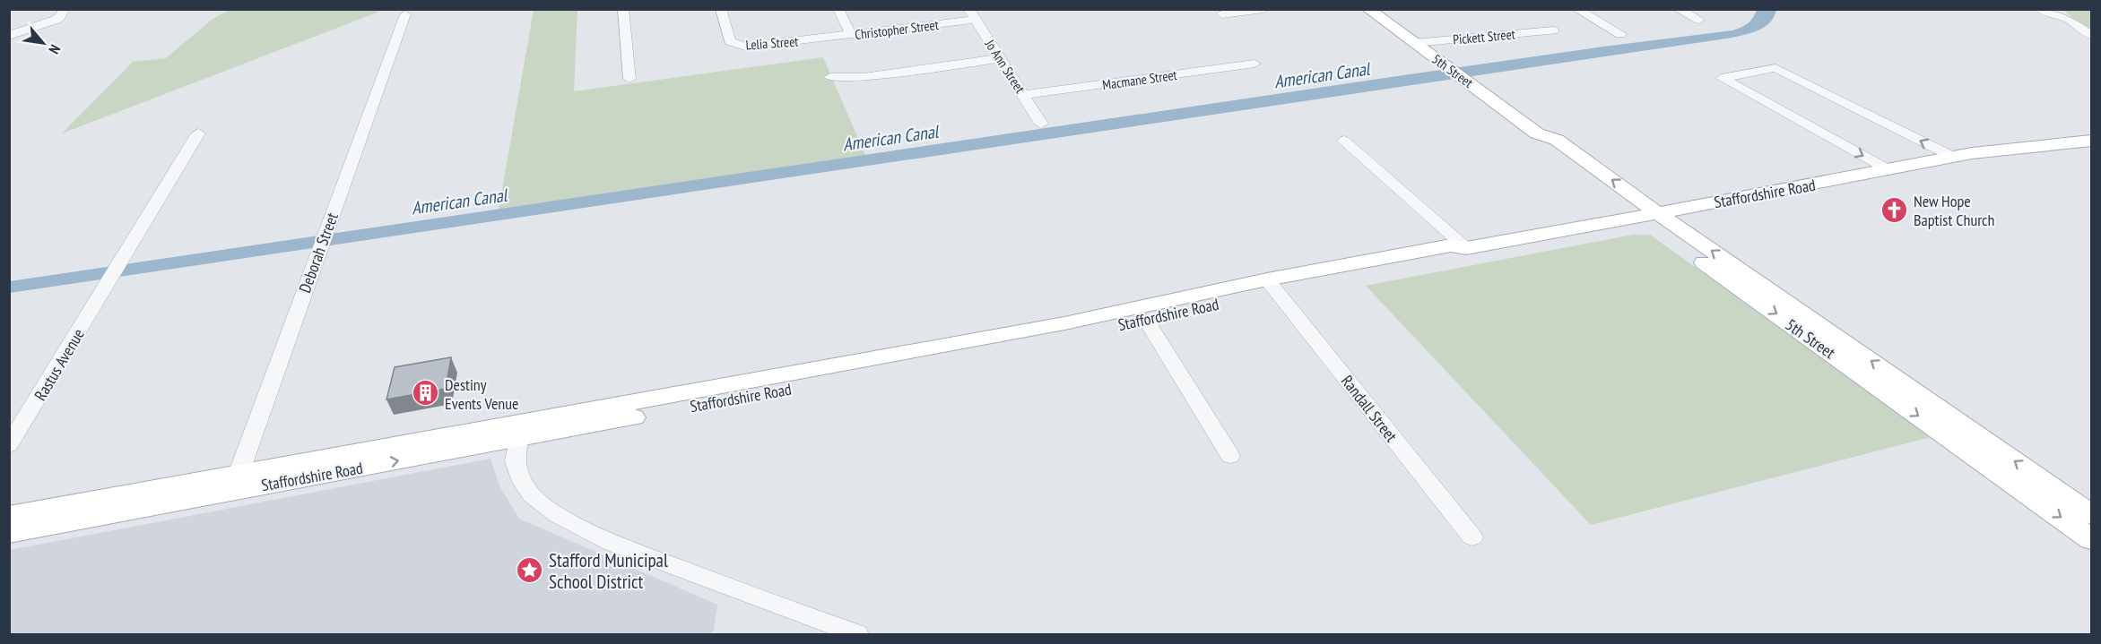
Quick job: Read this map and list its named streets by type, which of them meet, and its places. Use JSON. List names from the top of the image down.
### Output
{
  "streets": {
    "main road": ["5th Street", "Staffordshire Road"],
    "street": [
      "Christopher Street",
      "Pickett Street",
      "Lelia Street",
      "Jo Ann Street",
      "Macmane Street",
      "Deborah Street",
      "Rastus Avenue",
      "Randall Street"
    ]
  },
  "crossings": [
    ["Christopher Street", "Lelia Street"],
    ["Christopher Street", "Jo Ann Street"],
    ["Pickett Street", "5th Street"],
    ["Jo Ann Street", "Macmane Street"],
    ["5th Street", "Staffordshire Road"],
    ["Staffordshire Road", "Deborah Street"],
    ["Staffordshire Road", "Randall Street"]
  ],
  "water": ["American Canal"],
  "places": {
    "church": ["New Hope Baptist Church"],
    "building": ["Destiny Events Venue"],
    "place": ["Stafford Municipal School District"]
  },
  "north": "bottom right"
}
